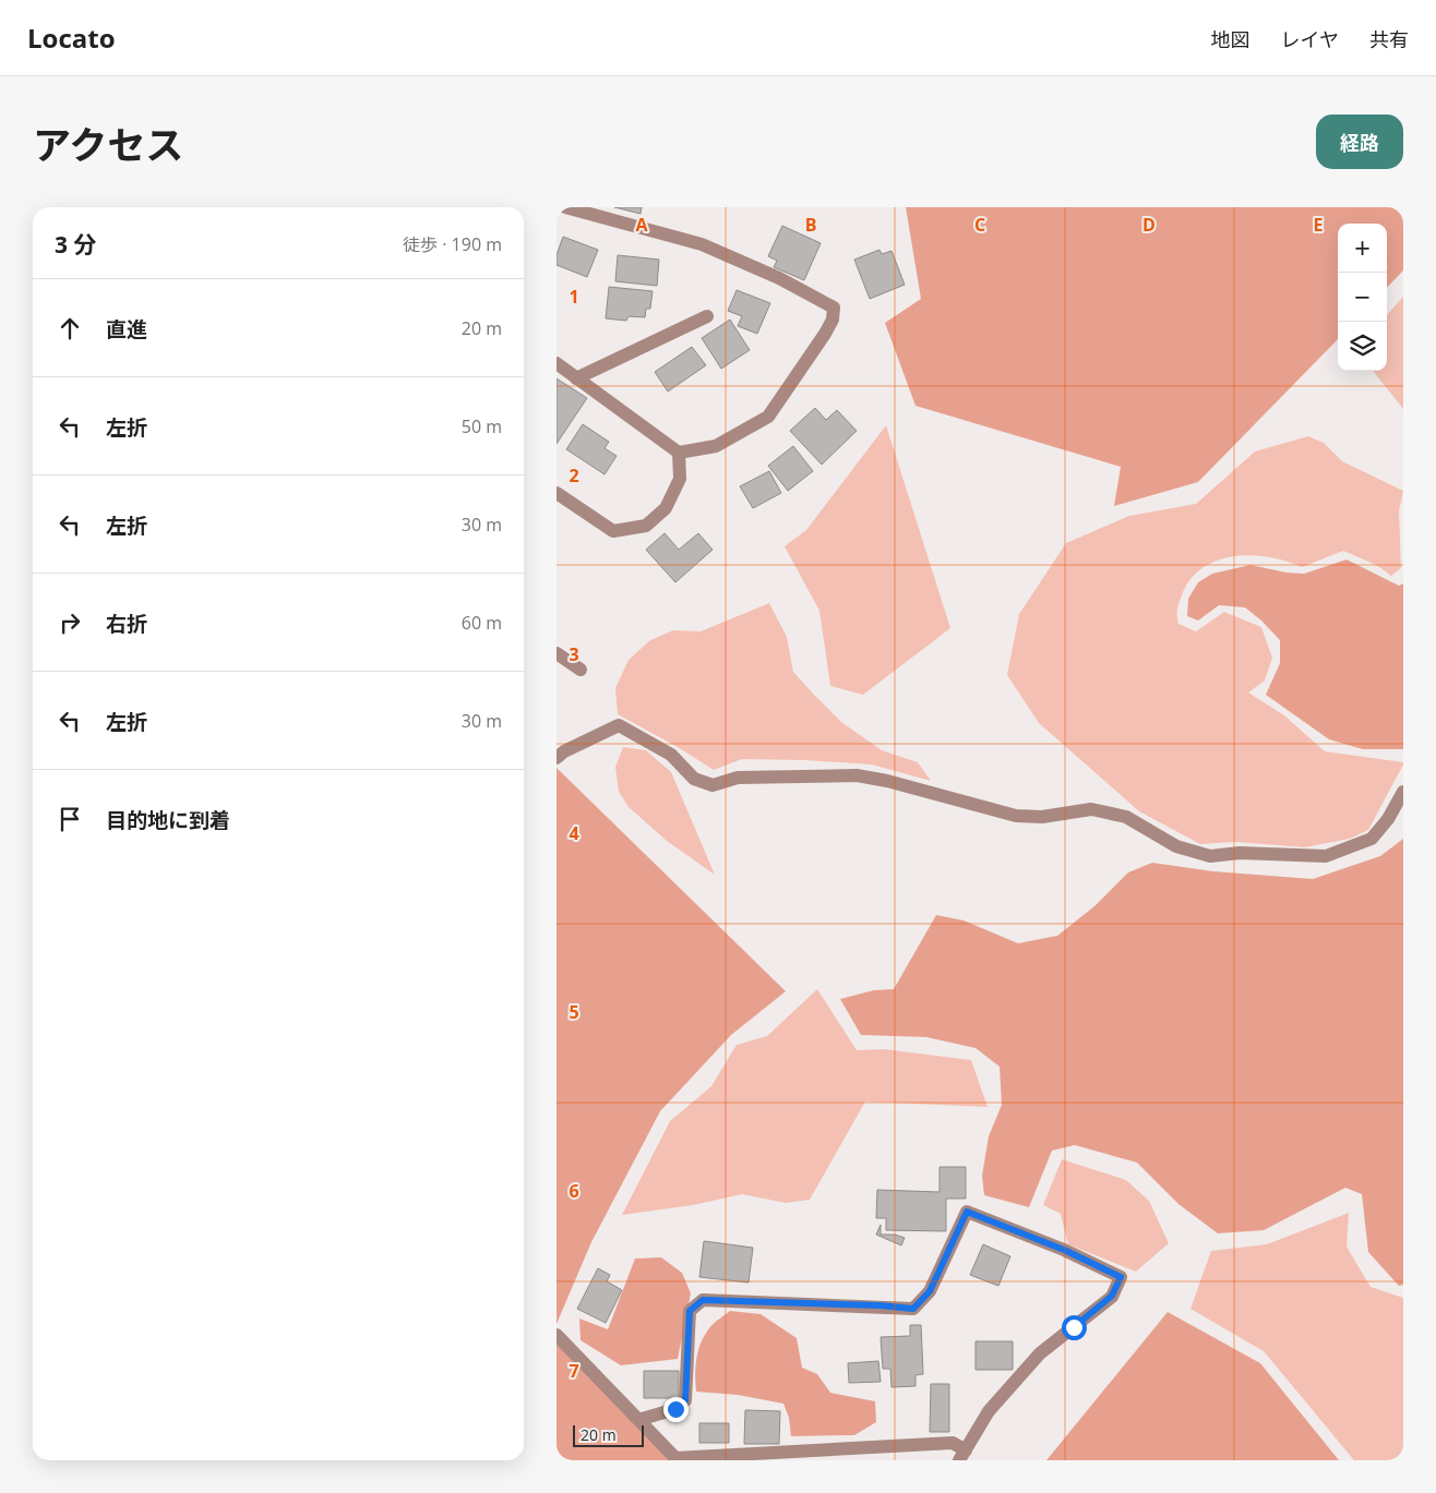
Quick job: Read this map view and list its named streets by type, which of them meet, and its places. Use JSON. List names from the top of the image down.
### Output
{
  "scale_bar": "20 m",
  "page": {
    "header": "Locato",
    "nav": ["地図", "レイヤ", "共有"],
    "title": "アクセス",
    "buttons": "経路",
    "heading": ["3 分", "徒歩 · 190 m"],
    "map_buttons": ["+", "−"],
    "list": [
      ["直進", "20 m"],
      ["左折", "50 m"],
      ["左折", "30 m"],
      ["右折", "60 m"],
      ["左折", "30 m"],
      "目的地に到着"
    ],
    "scale": "20 m"
  },
  "grid": {
    "columns": [
      "A",
      "B",
      "C",
      "D",
      "E"
    ],
    "rows": [
      "1",
      "2",
      "3",
      "4",
      "5",
      "6",
      "7"
    ]
  }
}
